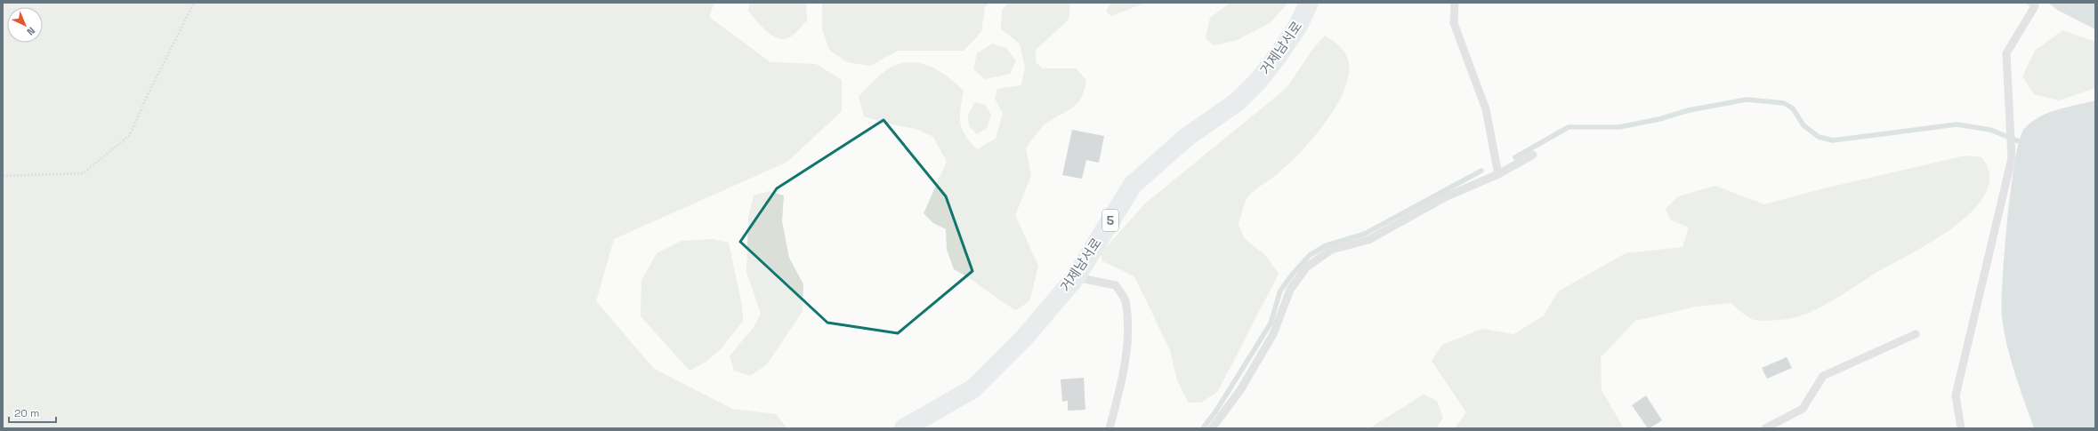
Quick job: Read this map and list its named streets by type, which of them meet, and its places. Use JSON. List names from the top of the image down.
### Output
{
  "streets": {
    "main road": ["거제남서로", "5"]
  },
  "scale_bar": "20 m",
  "north": "bottom right"
}
